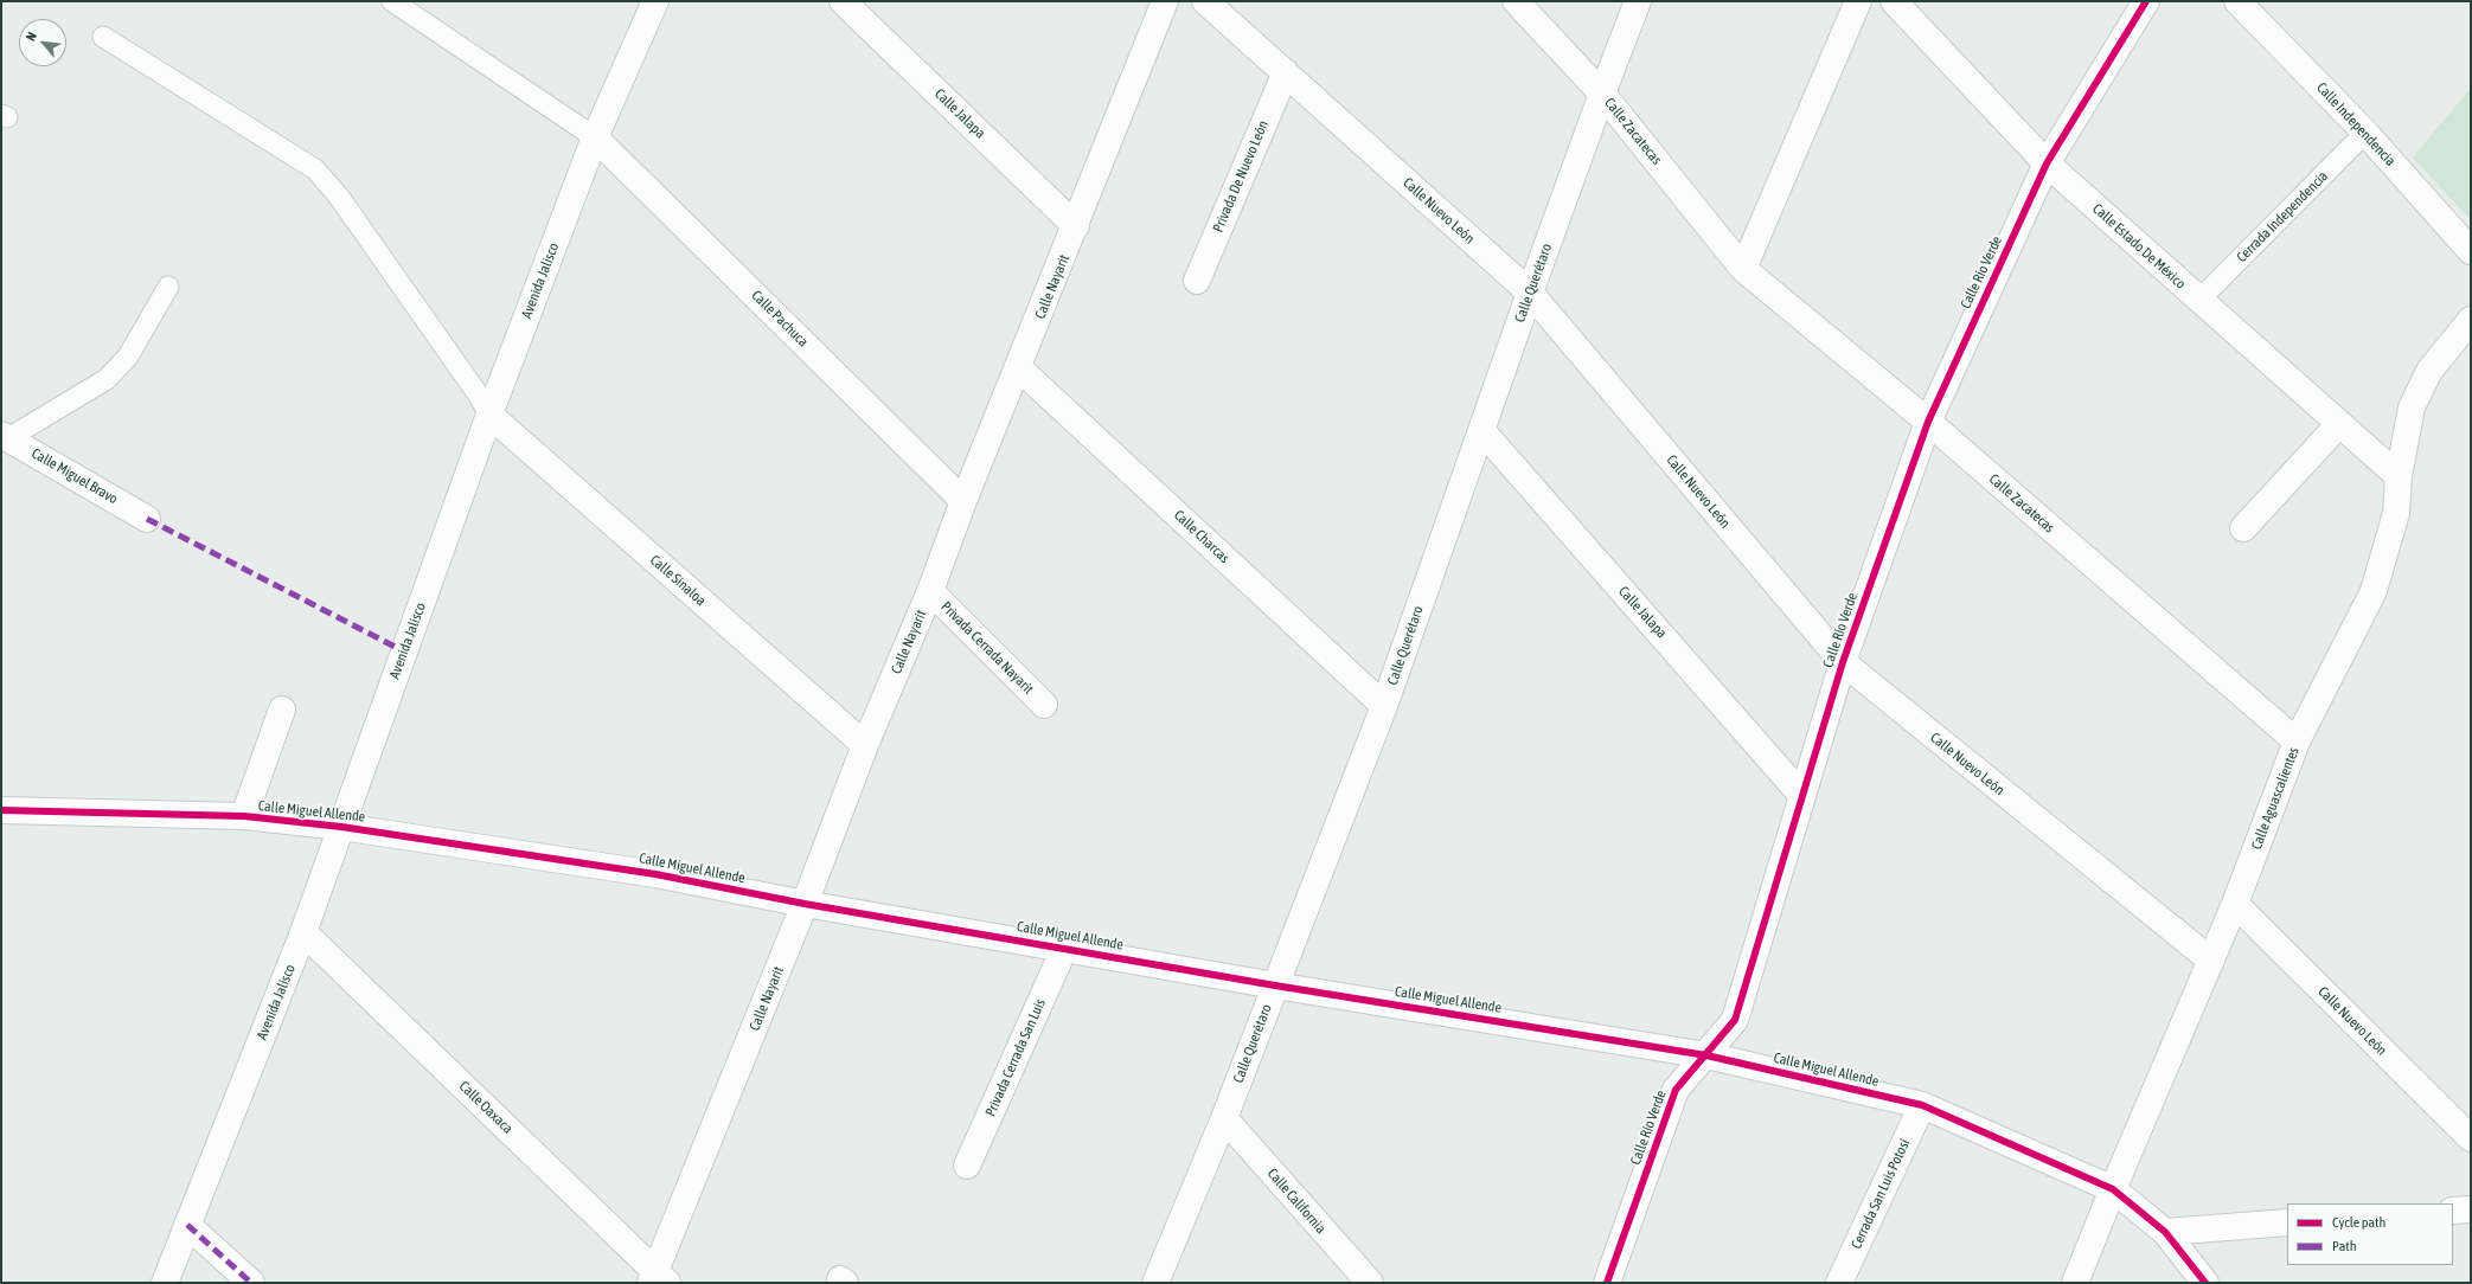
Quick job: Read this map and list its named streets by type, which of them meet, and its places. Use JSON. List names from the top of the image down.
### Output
{
  "streets": {
    "street": [
      "Calle Jalapa",
      "Calle Independencia",
      "Calle Zacatecas",
      "Privada De Nuevo León",
      "Calle Nuevo León",
      "Calle Estado De México",
      "Calle Río Verde",
      "Avenida Jalisco",
      "Calle Querétaro",
      "Calle Nayarit",
      "Calle Pachuca",
      "Calle Miguel Bravo",
      "Calle Charcas",
      "Calle Sinaloa",
      "Privada Cerrada Nayarit",
      "Calle Aguascalientes",
      "Calle Miguel Allende",
      "Privada Cerrada San Luis",
      "Calle Oaxaca",
      "Cerrada San Luis Potosí",
      "Calle California"
    ],
    "lane": ["Cerrada Independencia"]
  },
  "crossings": [
    ["Calle Jalapa", "Calle Río Verde"],
    ["Calle Jalapa", "Calle Querétaro"],
    ["Calle Jalapa", "Calle Nayarit"],
    ["Calle Independencia", "Cerrada Independencia"],
    ["Calle Zacatecas", "Calle Río Verde"],
    ["Calle Zacatecas", "Calle Querétaro"],
    ["Calle Zacatecas", "Calle Aguascalientes"],
    ["Privada De Nuevo León", "Calle Nuevo León"],
    ["Calle Nuevo León", "Calle Río Verde"],
    ["Calle Nuevo León", "Calle Querétaro"],
    ["Calle Nuevo León", "Calle Aguascalientes"],
    ["Cerrada Independencia", "Calle Estado De México"],
    ["Calle Estado De México", "Calle Río Verde"],
    ["Calle Estado De México", "Calle Aguascalientes"],
    ["Calle Río Verde", "Calle Miguel Allende"],
    ["Avenida Jalisco", "Calle Pachuca"],
    ["Avenida Jalisco", "Calle Sinaloa"],
    ["Avenida Jalisco", "Calle Miguel Allende"],
    ["Avenida Jalisco", "Calle Oaxaca"],
    ["Calle Querétaro", "Calle Charcas"],
    ["Calle Querétaro", "Calle Miguel Allende"],
    ["Calle Querétaro", "Calle California"],
    ["Calle Nayarit", "Calle Pachuca"],
    ["Calle Nayarit", "Calle Charcas"],
    ["Calle Nayarit", "Calle Sinaloa"],
    ["Calle Nayarit", "Privada Cerrada Nayarit"],
    ["Calle Nayarit", "Calle Miguel Allende"],
    ["Calle Nayarit", "Calle Oaxaca"],
    ["Calle Aguascalientes", "Calle Miguel Allende"],
    ["Calle Miguel Allende", "Privada Cerrada San Luis"],
    ["Calle Miguel Allende", "Cerrada San Luis Potosí"]
  ],
  "legend": ["Cycle path", "Path"],
  "north": "top left"
}
